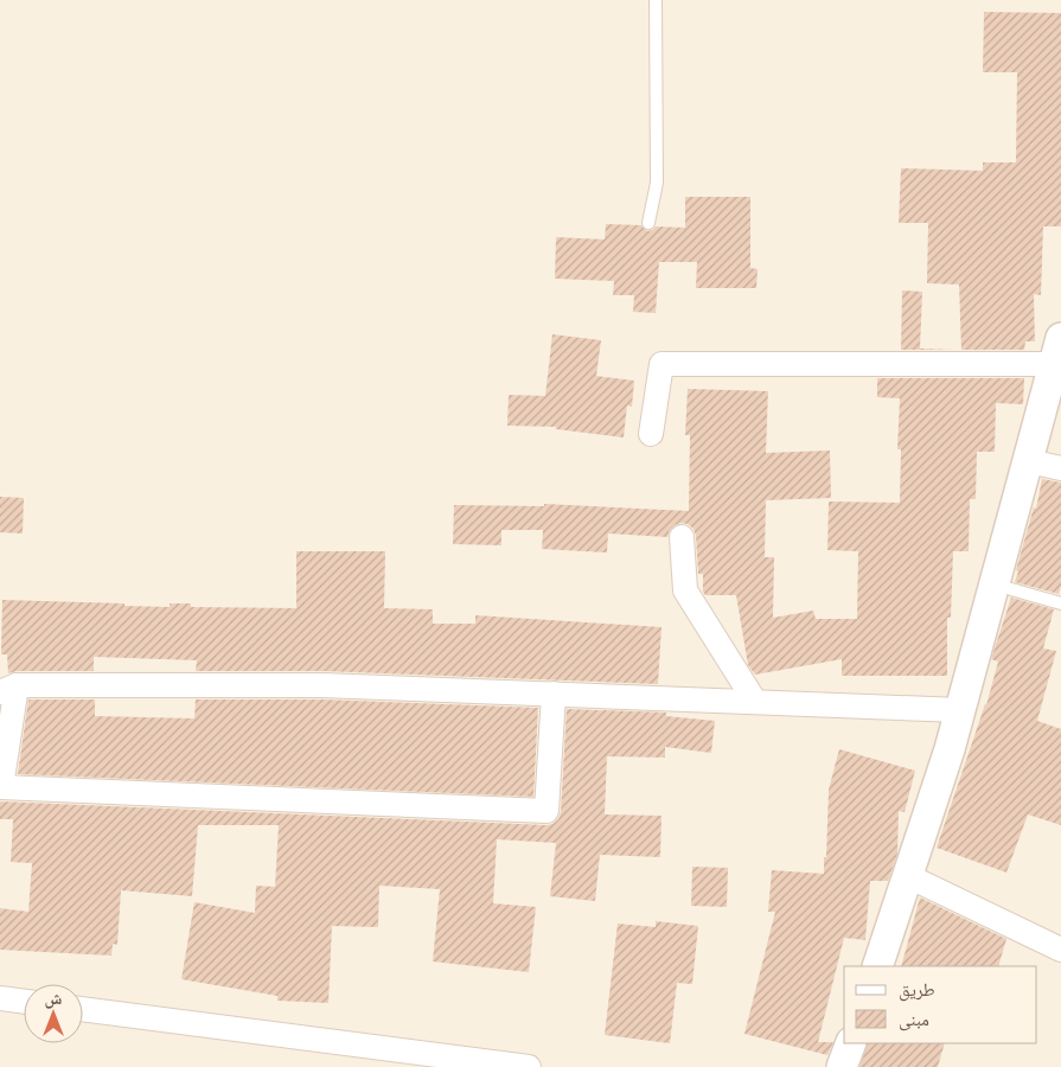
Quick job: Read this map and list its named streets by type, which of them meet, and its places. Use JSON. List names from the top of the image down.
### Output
{
  "legend": ["طريق", "مبنى"],
  "north": "top"
}
